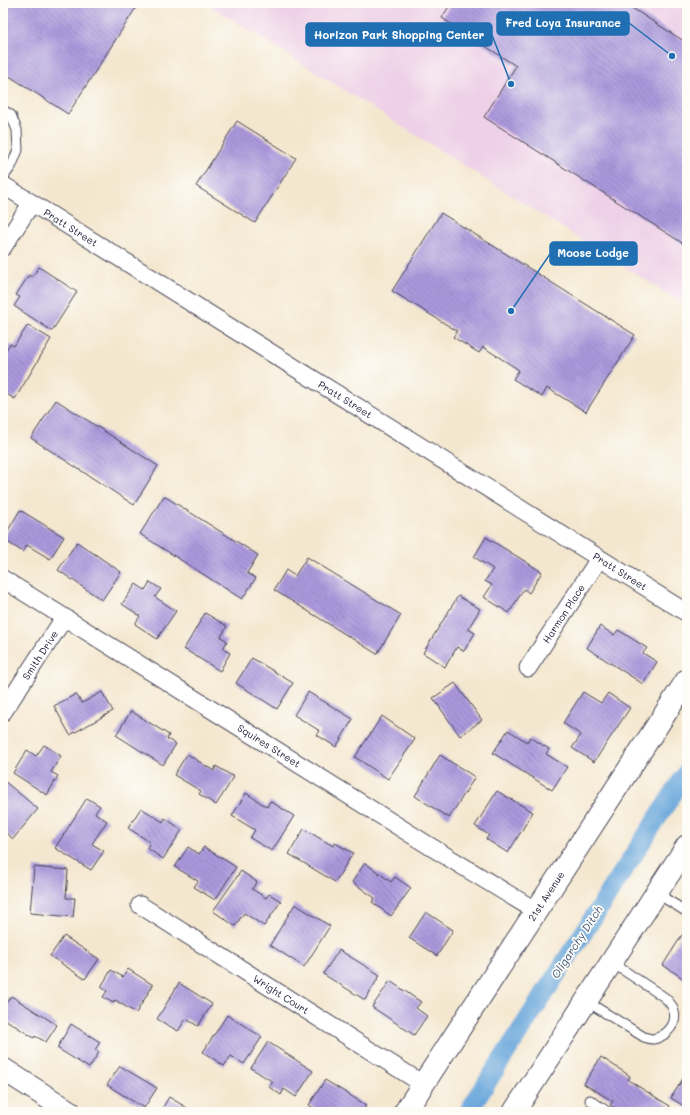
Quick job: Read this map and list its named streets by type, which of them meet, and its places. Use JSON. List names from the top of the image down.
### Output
{
  "streets": {
    "street": [
      "Pratt Street",
      "Harmon Place",
      "Smith Drive",
      "Squires Street",
      "21st Avenue",
      "Wright Court"
    ]
  },
  "crossings": [
    ["Pratt Street", "Harmon Place"],
    ["Smith Drive", "Squires Street"],
    ["Squires Street", "21st Avenue"],
    ["21st Avenue", "Wright Court"]
  ],
  "water": ["Oligarchy Ditch"],
  "places": ["Fred Loya Insurance", "Horizon Park Shopping Center", "Moose Lodge"]
}
